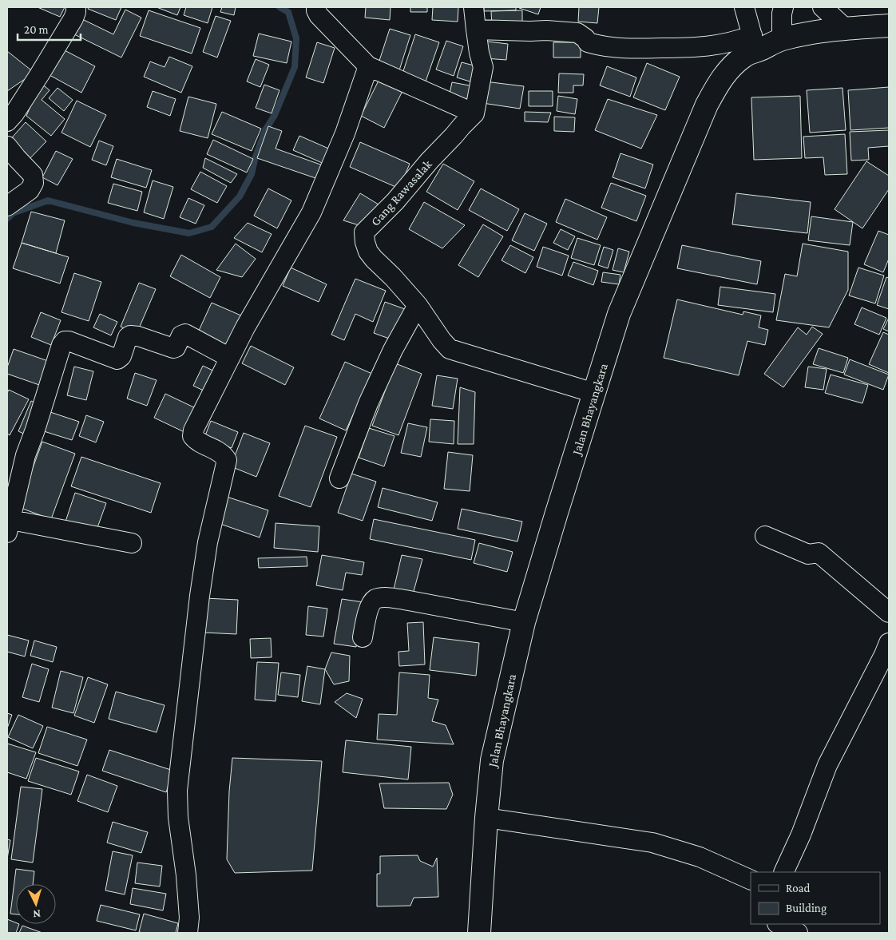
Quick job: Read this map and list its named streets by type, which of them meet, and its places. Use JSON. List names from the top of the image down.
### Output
{
  "streets": {
    "highway": ["Jalan Bhayangkara"],
    "street": ["Gang Rawasalak"]
  },
  "crossings": [
    ["Gang Rawasalak", "Jalan Bhayangkara"]
  ],
  "legend": ["Road", "Building"],
  "scale_bar": "20 m",
  "north": "bottom"
}
